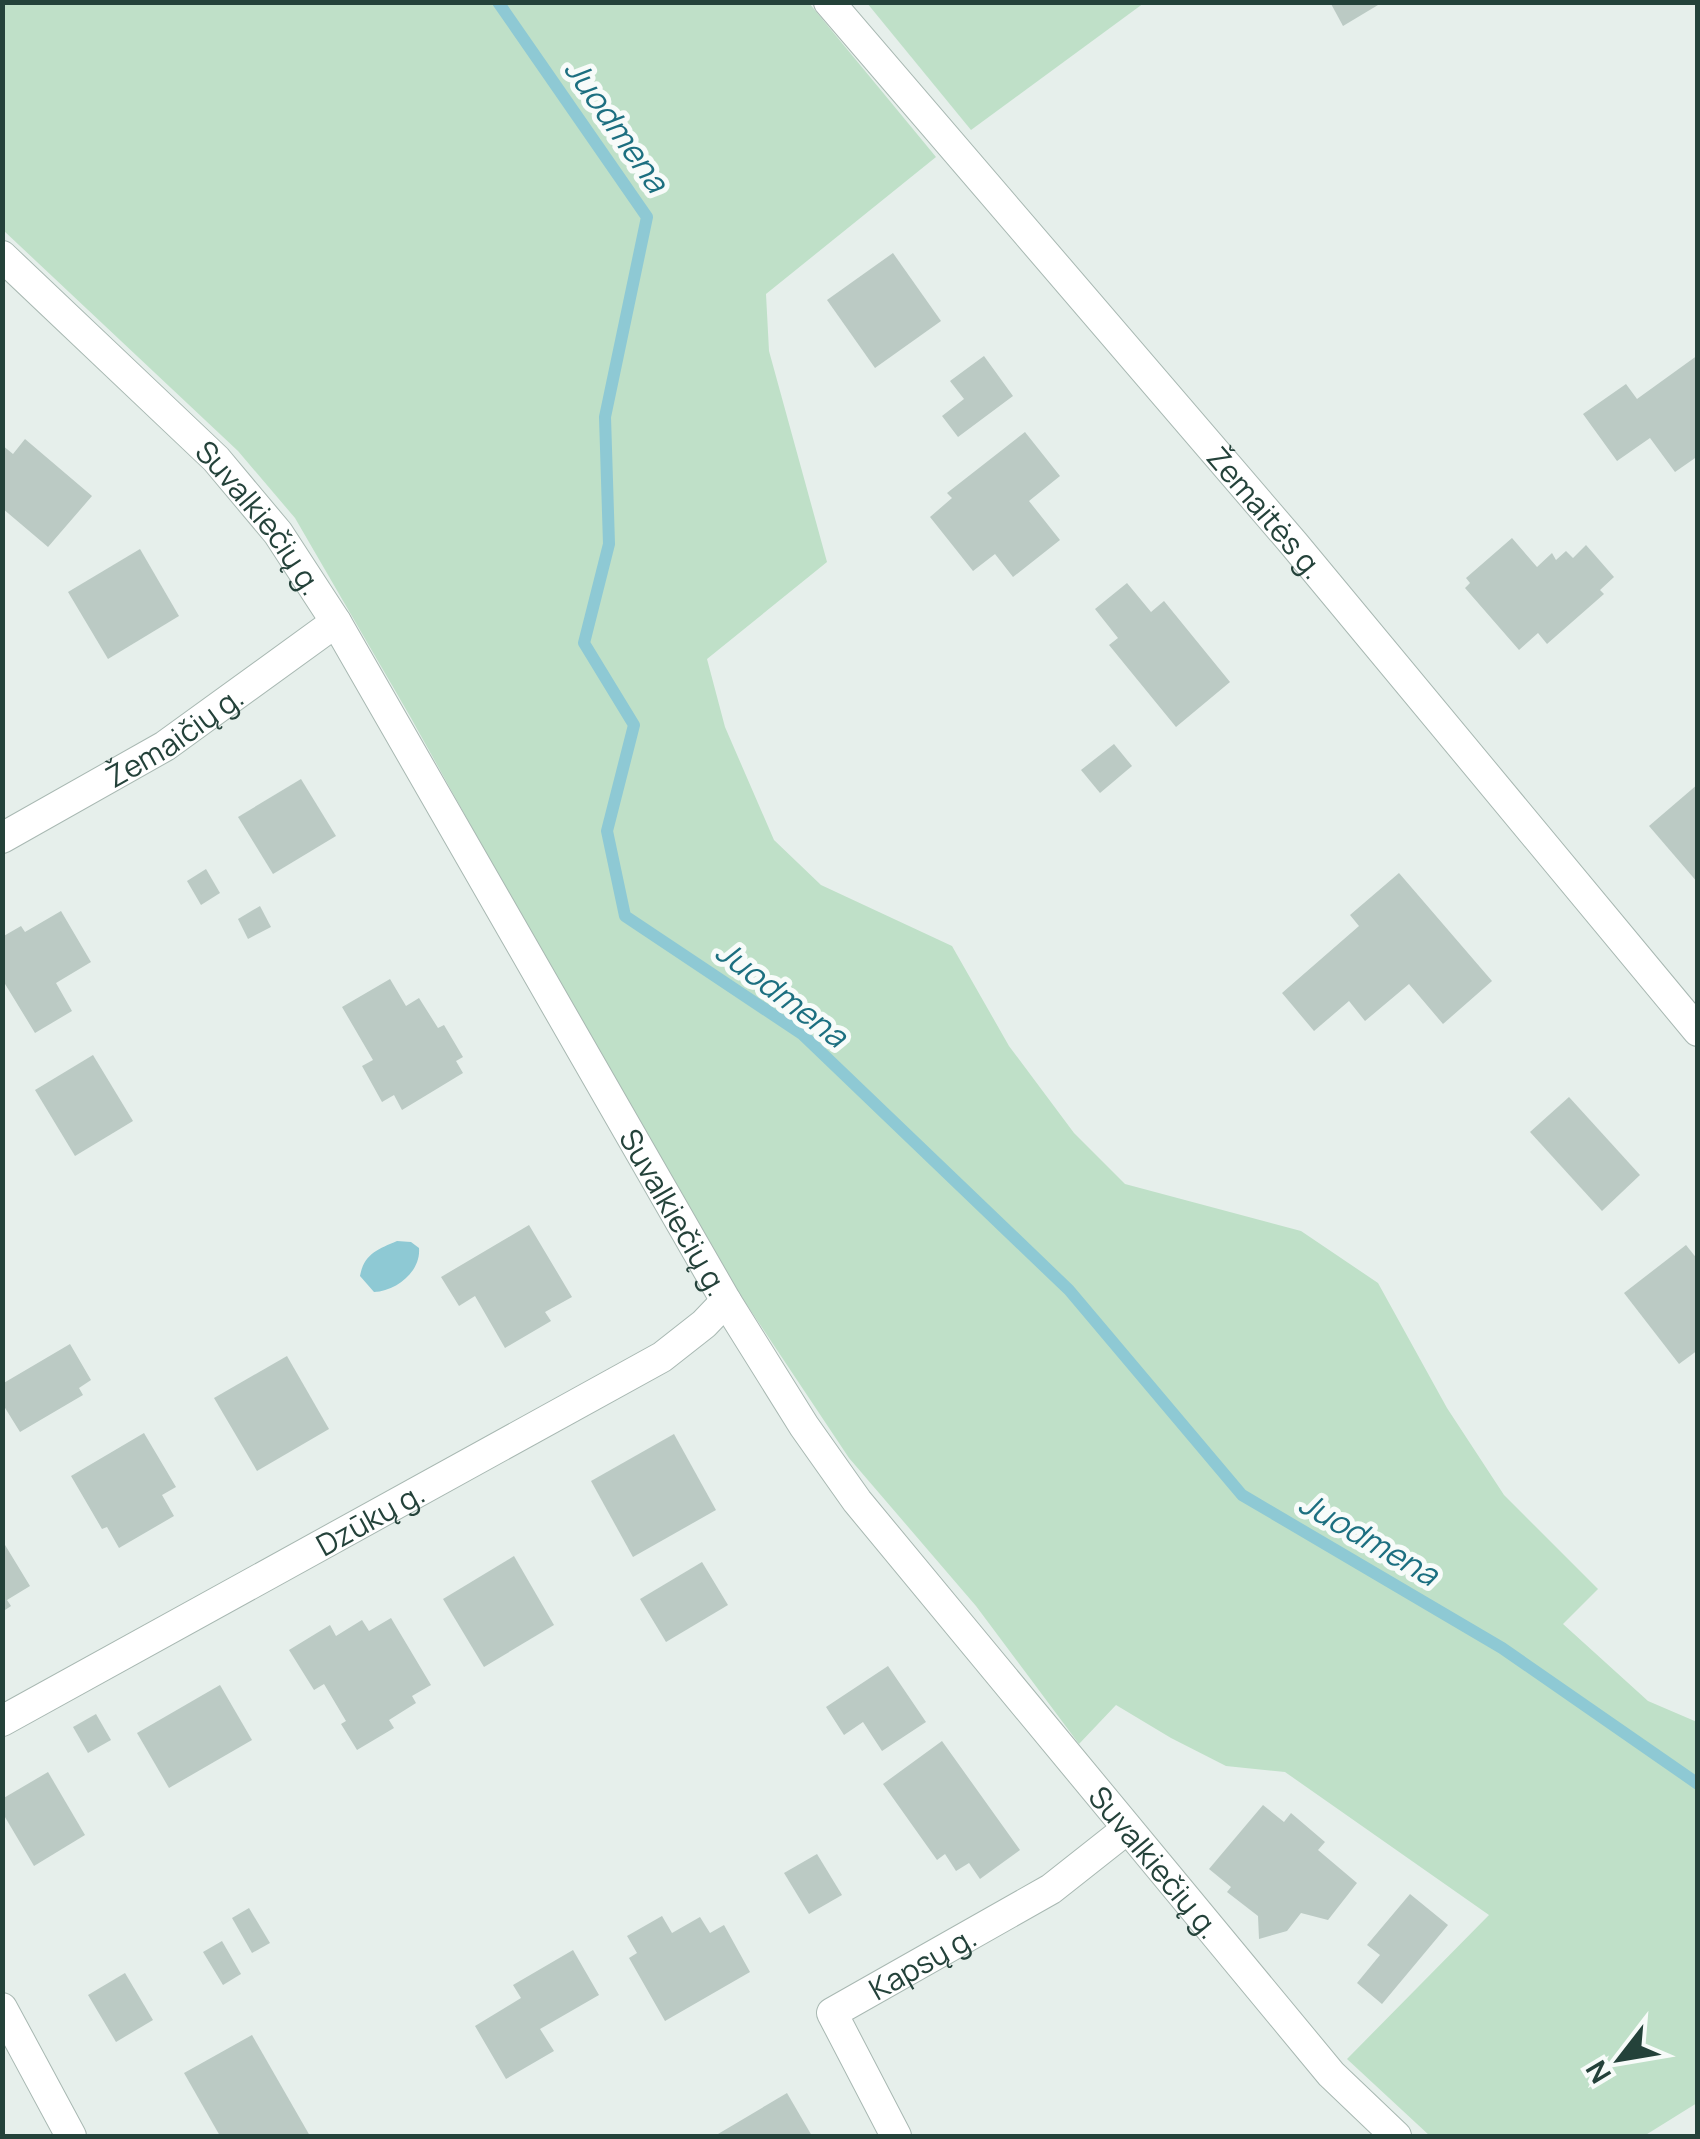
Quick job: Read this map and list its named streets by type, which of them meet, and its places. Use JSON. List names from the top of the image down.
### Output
{
  "streets": {
    "street": [
      "Žemaitės g.",
      "Suvalkiečių g.",
      "Žemaičių g.",
      "Dzūkų g.",
      "Kapsų g."
    ]
  },
  "crossings": [
    ["Suvalkiečių g.", "Žemaičių g."],
    ["Suvalkiečių g.", "Dzūkų g."],
    ["Suvalkiečių g.", "Kapsų g."]
  ],
  "water": ["Juodmena"],
  "north": "bottom left"
}
